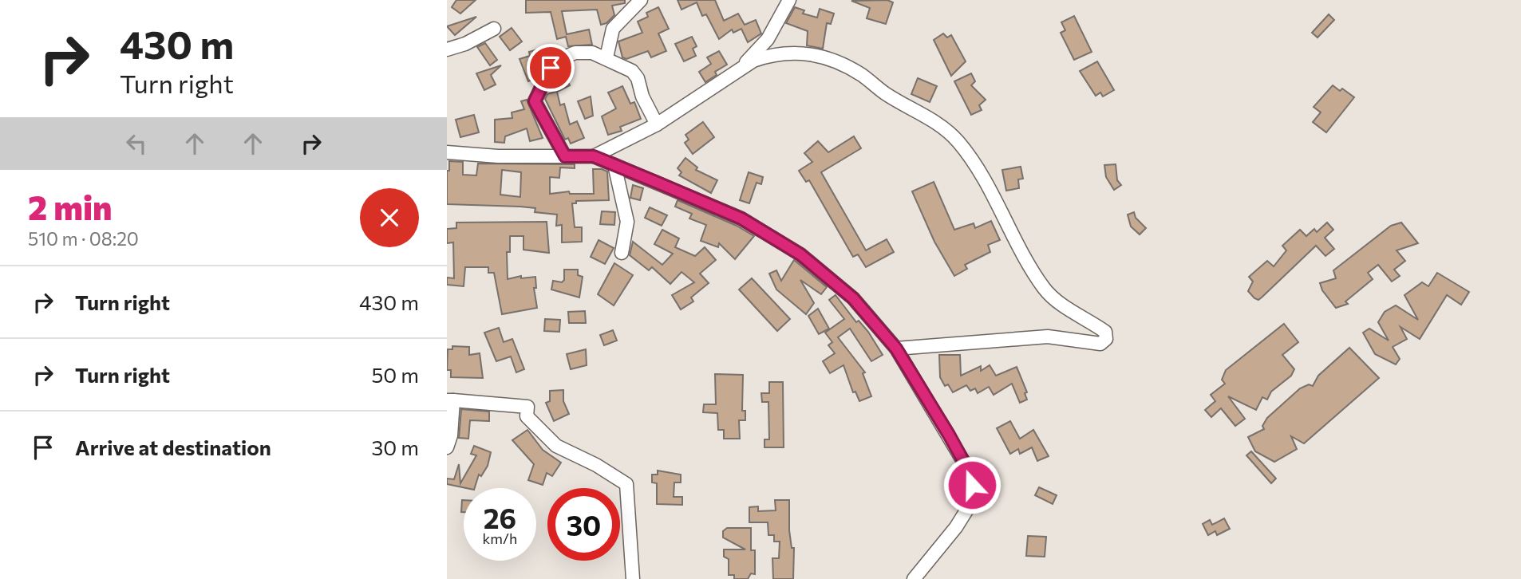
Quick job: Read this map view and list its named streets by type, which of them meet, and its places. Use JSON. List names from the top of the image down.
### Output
{
  "page": {
    "turn": ["430 m", "Turn right"],
    "heading": ["2 min", "510 m · 08:20"],
    "list": [
      {
        "name": "Turn right",
        "value": "430 m"
      },
      {
        "name": "Turn right",
        "value": "50 m"
      },
      {
        "name": "Arrive at destination",
        "value": "30 m"
      }
    ],
    "speed": "26 km/h",
    "limit": "30"
  }
}
